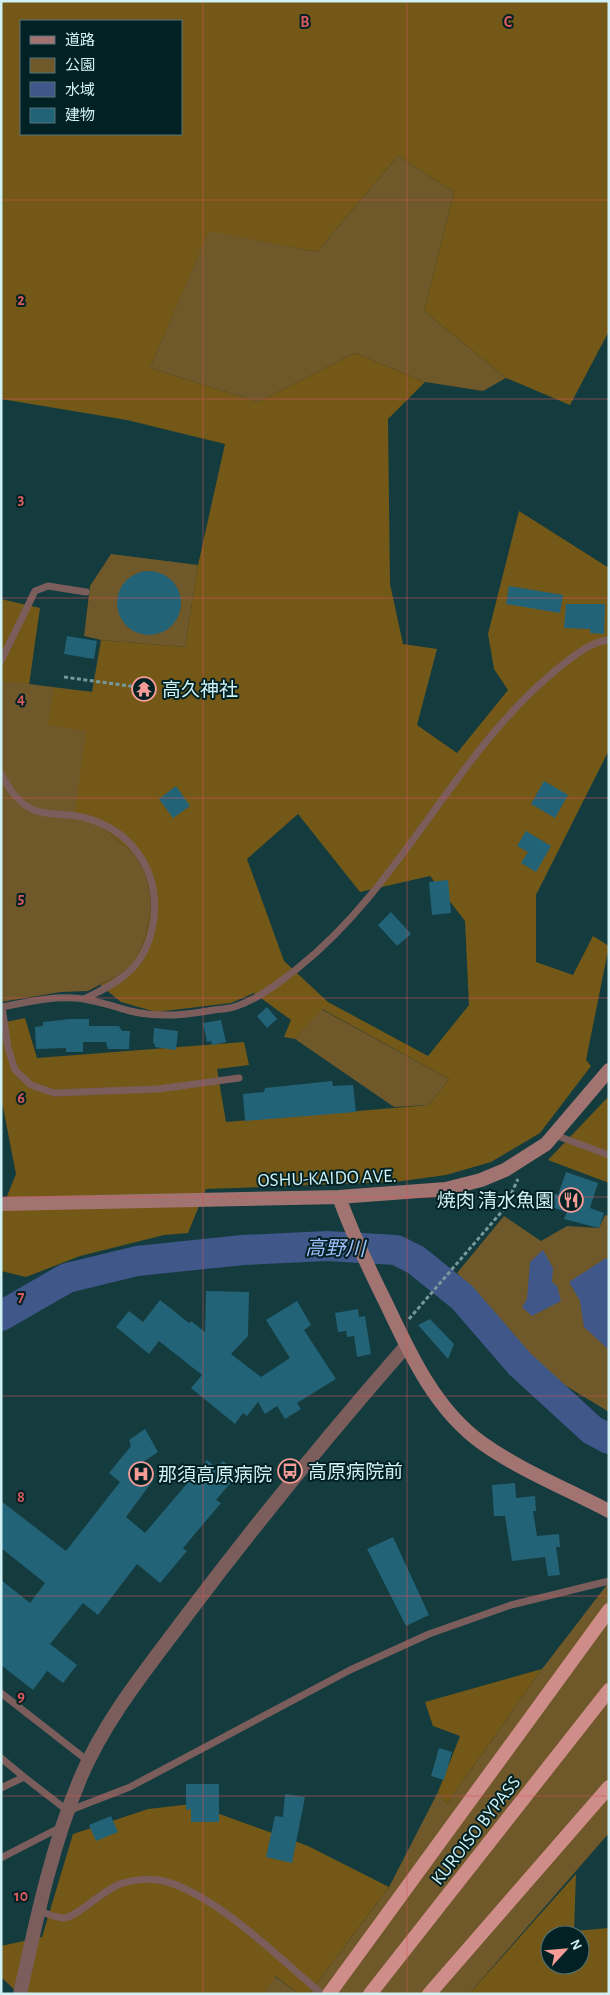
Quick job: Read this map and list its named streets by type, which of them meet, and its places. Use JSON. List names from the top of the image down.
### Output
{
  "streets": {
    "highway": ["KUROISO BYPASS"],
    "main road": ["OSHU-KAIDO AVE."]
  },
  "water": ["高野川"],
  "places": {
    "temple": ["高久神社"],
    "restaurant": ["焼肉 清水魚園"],
    "bus stop": ["高原病院前"],
    "hospital": ["那須高原病院"]
  },
  "legend": [
    "道路",
    "公園",
    "水域",
    "建物"
  ],
  "north": "top right",
  "grid": {
    "columns": ["B", "C"],
    "rows": [
      "2",
      "3",
      "4",
      "5",
      "6",
      "7",
      "8",
      "9",
      "10"
    ]
  }
}
